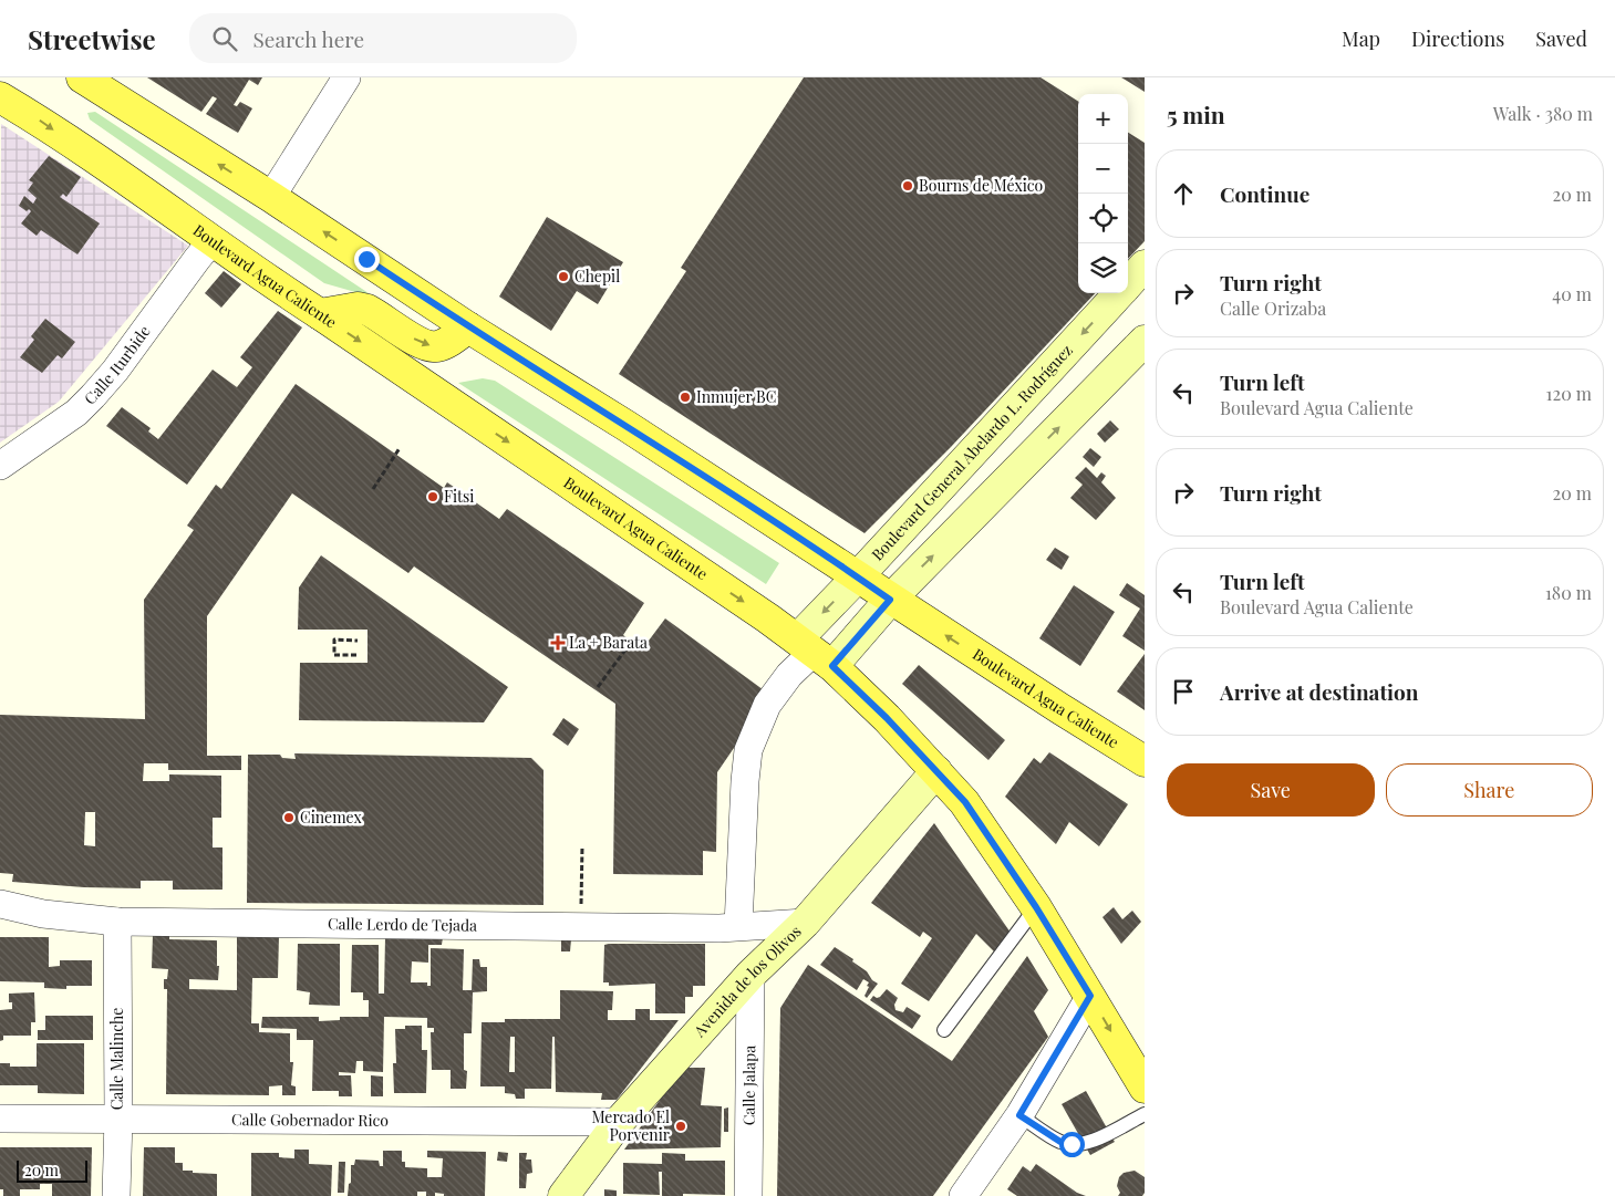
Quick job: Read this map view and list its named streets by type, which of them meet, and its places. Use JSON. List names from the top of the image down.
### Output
{
  "streets": {
    "main road": ["Boulevard Agua Caliente", "Boulevard General Abelardo L. Rodríguez", "Avenida de los Olivos"],
    "street": [
      "Calle Iturbide",
      "Calle Lerdo de Tejada",
      "Calle Malinche",
      "Calle Jalapa",
      "Calle Gobernador Rico"
    ]
  },
  "crossings": [
    ["Boulevard Agua Caliente", "Calle Iturbide"],
    ["Boulevard Agua Caliente", "Boulevard General Abelardo L. Rodríguez"],
    ["Boulevard Agua Caliente", "Avenida de los Olivos"],
    ["Calle Lerdo de Tejada", "Avenida de los Olivos"],
    ["Calle Lerdo de Tejada", "Calle Malinche"],
    ["Avenida de los Olivos", "Calle Jalapa"],
    ["Avenida de los Olivos", "Calle Gobernador Rico"],
    ["Calle Malinche", "Calle Gobernador Rico"]
  ],
  "places": {
    "other": [
      "Bourns de México",
      "Chepil",
      "Inmujer BC",
      "Fitsi",
      "Cinemex",
      "Mercado El Porvenir"
    ],
    "health": ["La + Barata"]
  },
  "scale_bar": "20 m",
  "page": {
    "header": "Streetwise",
    "search": "Search here",
    "nav": ["Map", "Directions", "Saved"],
    "heading": ["5 min", "Walk · 380 m"],
    "map_buttons": ["+", "−"],
    "list": [
      ["Continue", "20 m"],
      ["Turn right", "Calle Orizaba", "40 m"],
      ["Turn left", "Boulevard Agua Caliente", "120 m"],
      ["Turn right", "20 m"],
      ["Turn left", "Boulevard Agua Caliente", "180 m"],
      "Arrive at destination"
    ],
    "buttons": ["Save", "Share"],
    "scale": "20 m"
  }
}
